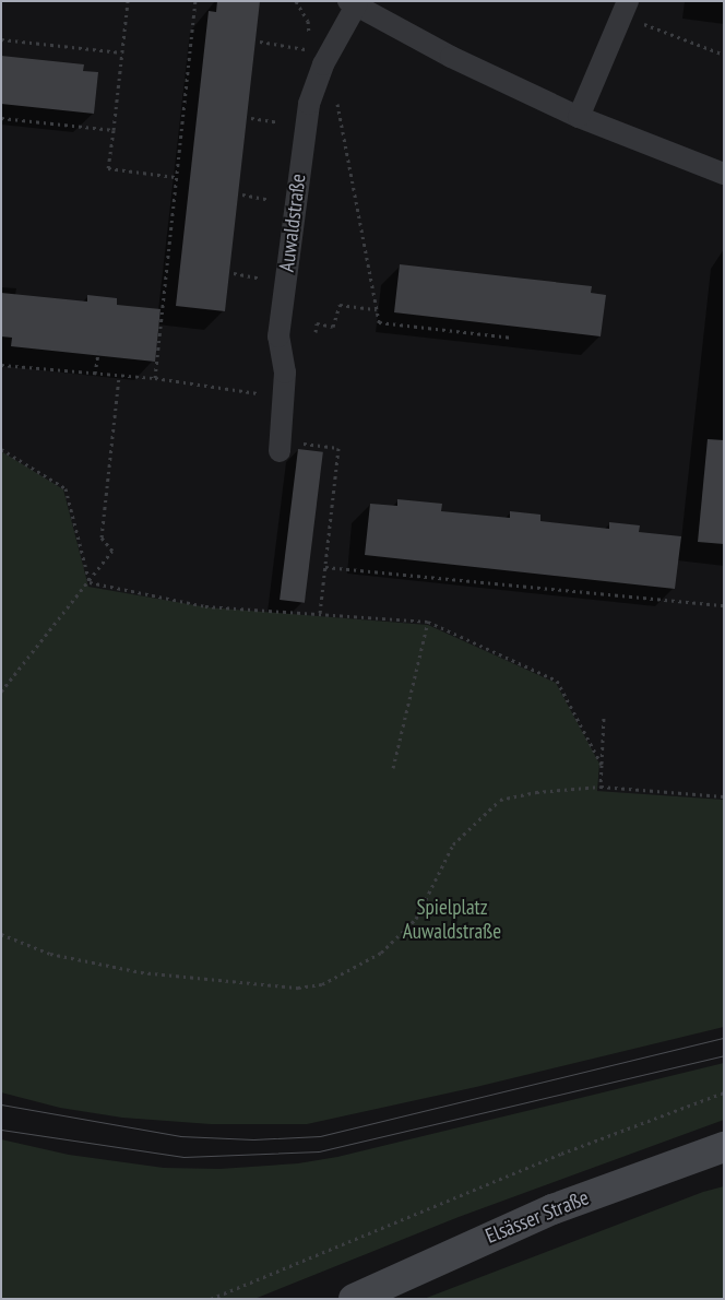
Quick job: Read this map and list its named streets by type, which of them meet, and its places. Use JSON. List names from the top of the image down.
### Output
{
  "streets": {
    "main road": ["Elsässer Straße"],
    "street": ["Auwaldstraße"]
  },
  "parks": ["Spielplatz Auwaldstraße"]
}
